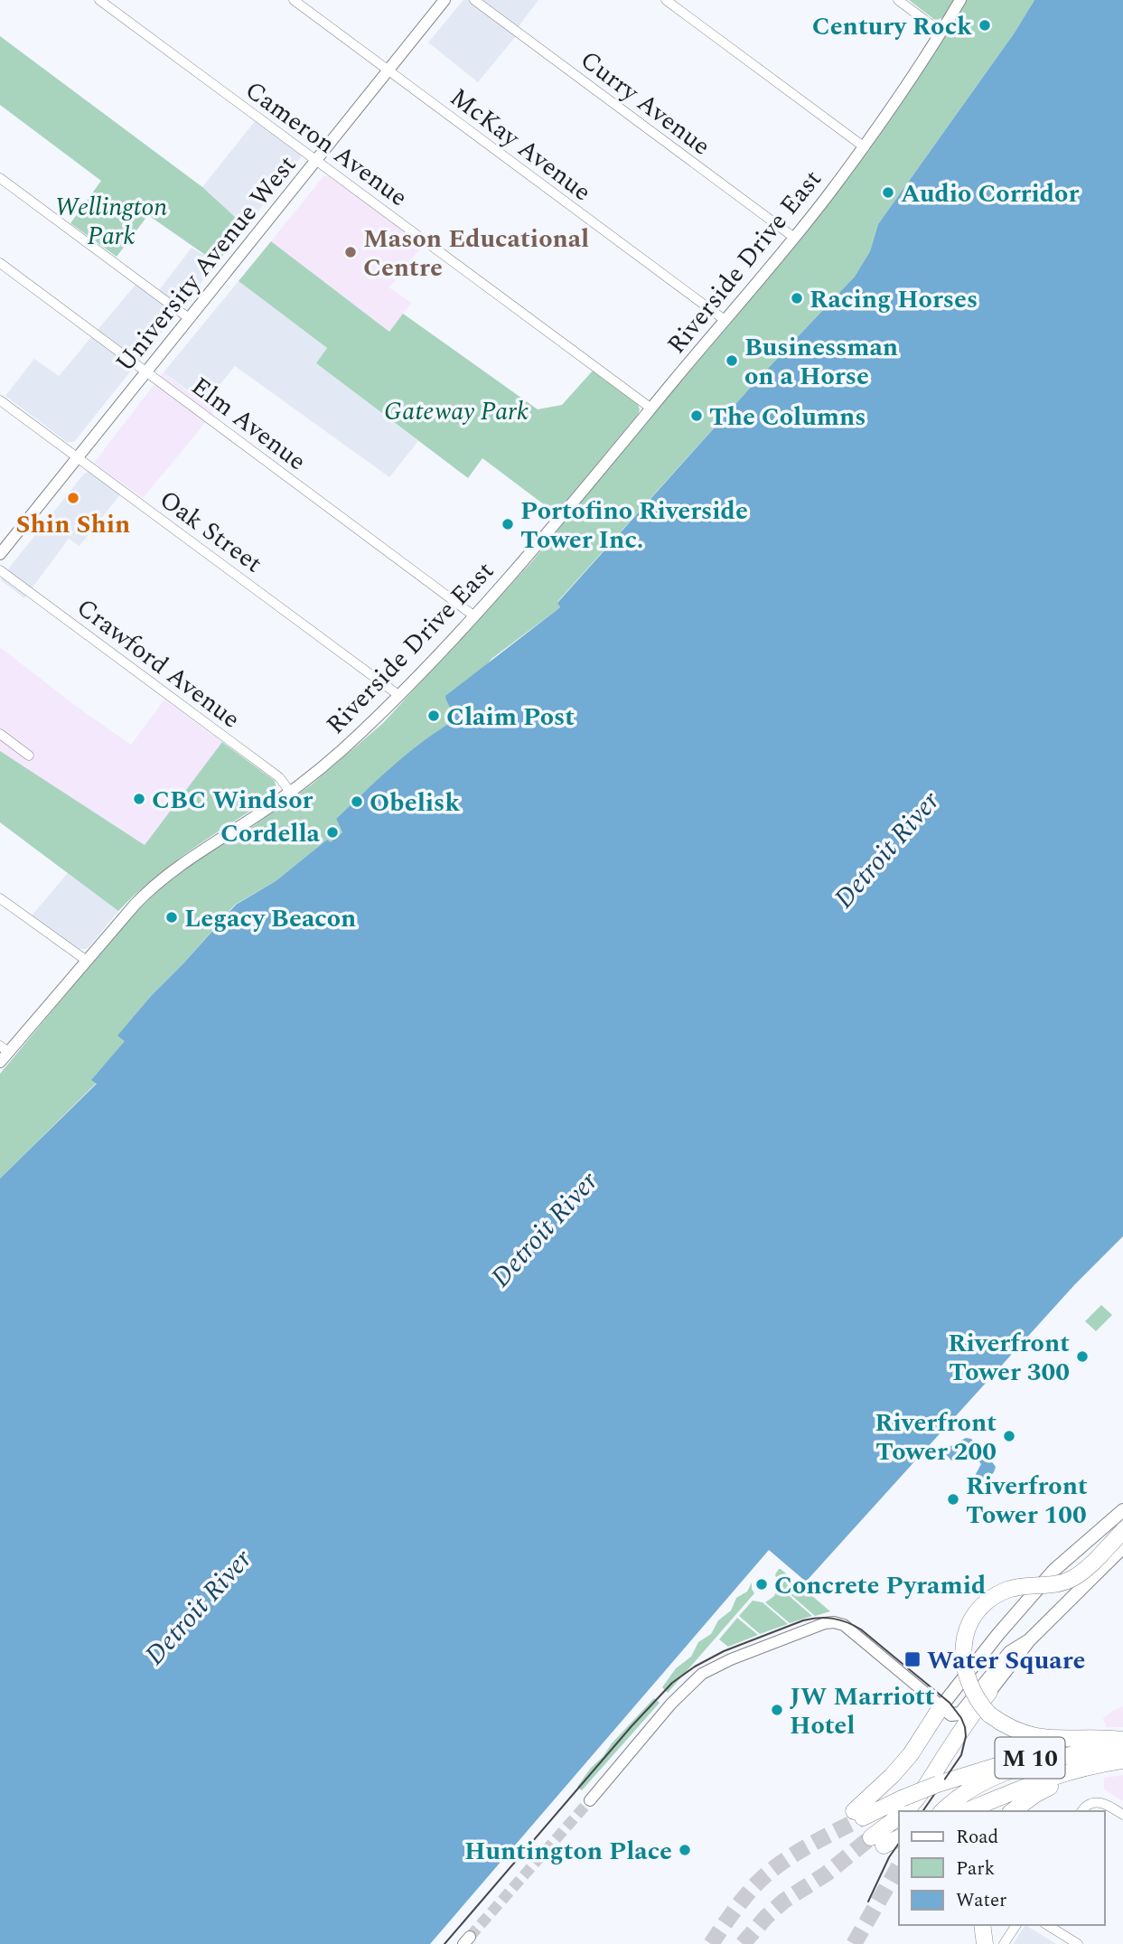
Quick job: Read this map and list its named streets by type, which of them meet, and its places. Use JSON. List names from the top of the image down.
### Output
{
  "streets": {
    "highway": ["M 10"],
    "main road": ["Riverside Drive East", "University Avenue West"],
    "street": [
      "Curry Avenue",
      "Cameron Avenue",
      "McKay Avenue",
      "Elm Avenue",
      "Oak Street",
      "Crawford Avenue"
    ]
  },
  "crossings": [
    ["Curry Avenue", "Riverside Drive East"],
    ["Cameron Avenue", "Riverside Drive East"],
    ["Cameron Avenue", "University Avenue West"],
    ["McKay Avenue", "Riverside Drive East"],
    ["McKay Avenue", "University Avenue West"],
    ["Riverside Drive East", "Elm Avenue"],
    ["Riverside Drive East", "Oak Street"],
    ["Riverside Drive East", "Crawford Avenue"],
    ["University Avenue West", "Elm Avenue"],
    ["University Avenue West", "Oak Street"]
  ],
  "water": ["Detroit River"],
  "parks": ["Wellington Park", "Gateway Park"],
  "places": {
    "other": [
      "Century Rock",
      "Audio Corridor",
      "Mason Educational Centre",
      "Racing Horses",
      "Businessman on a Horse",
      "The Columns",
      "Shin Shin",
      "Portofino Riverside Tower Inc.",
      "Claim Post",
      "CBC Windsor",
      "Obelisk",
      "Cordella",
      "Legacy Beacon",
      "Riverfront Tower 300",
      "Riverfront Tower 200",
      "Riverfront Tower 100",
      "Concrete Pyramid",
      "JW Marriott Hotel",
      "Huntington Place"
    ],
    "transit": ["Water Square"]
  },
  "legend": ["Road", "Park", "Water"]
}
